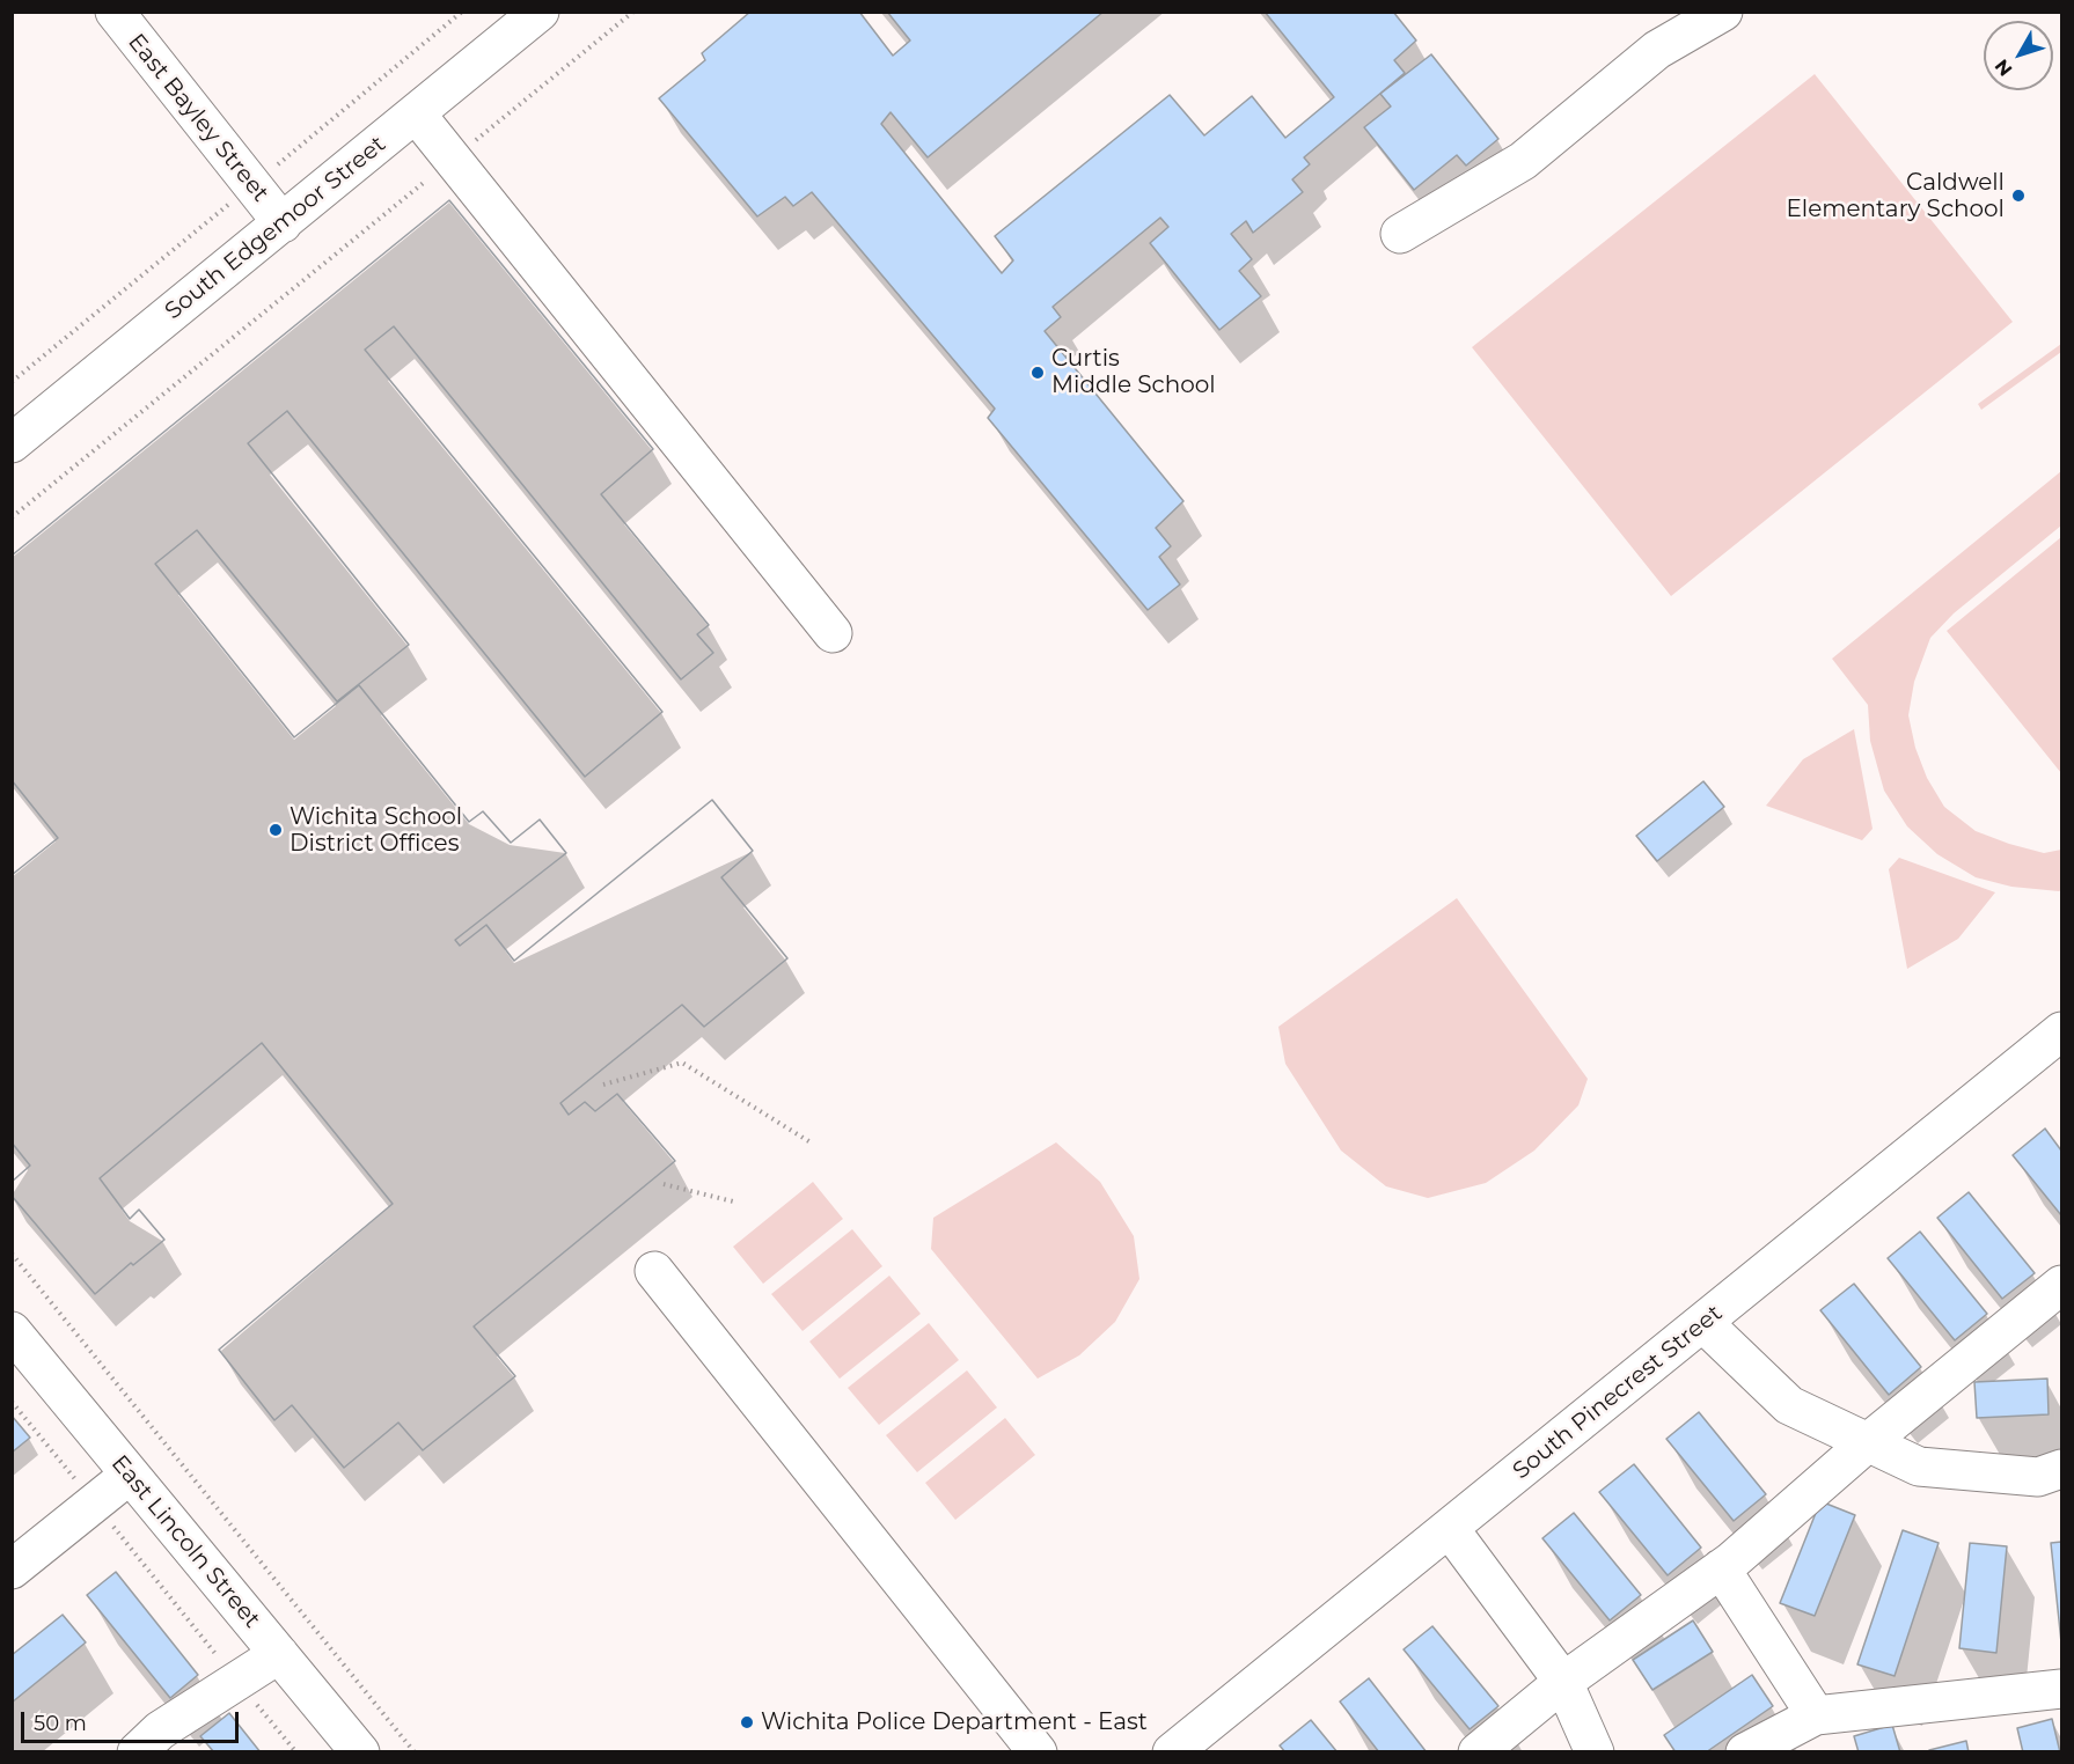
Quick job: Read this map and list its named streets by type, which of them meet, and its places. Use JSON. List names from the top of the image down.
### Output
{
  "streets": {
    "street": [
      "East Bayley Street",
      "South Edgemoor Street",
      "South Pinecrest Street",
      "East Lincoln Street"
    ]
  },
  "crossings": [
    ["East Bayley Street", "South Edgemoor Street"]
  ],
  "places": [
    "Caldwell Elementary School",
    "Curtis Middle School",
    "Wichita School District Offices",
    "Wichita Police Department - East"
  ],
  "scale_bar": "50 m",
  "north": "bottom left"
}
